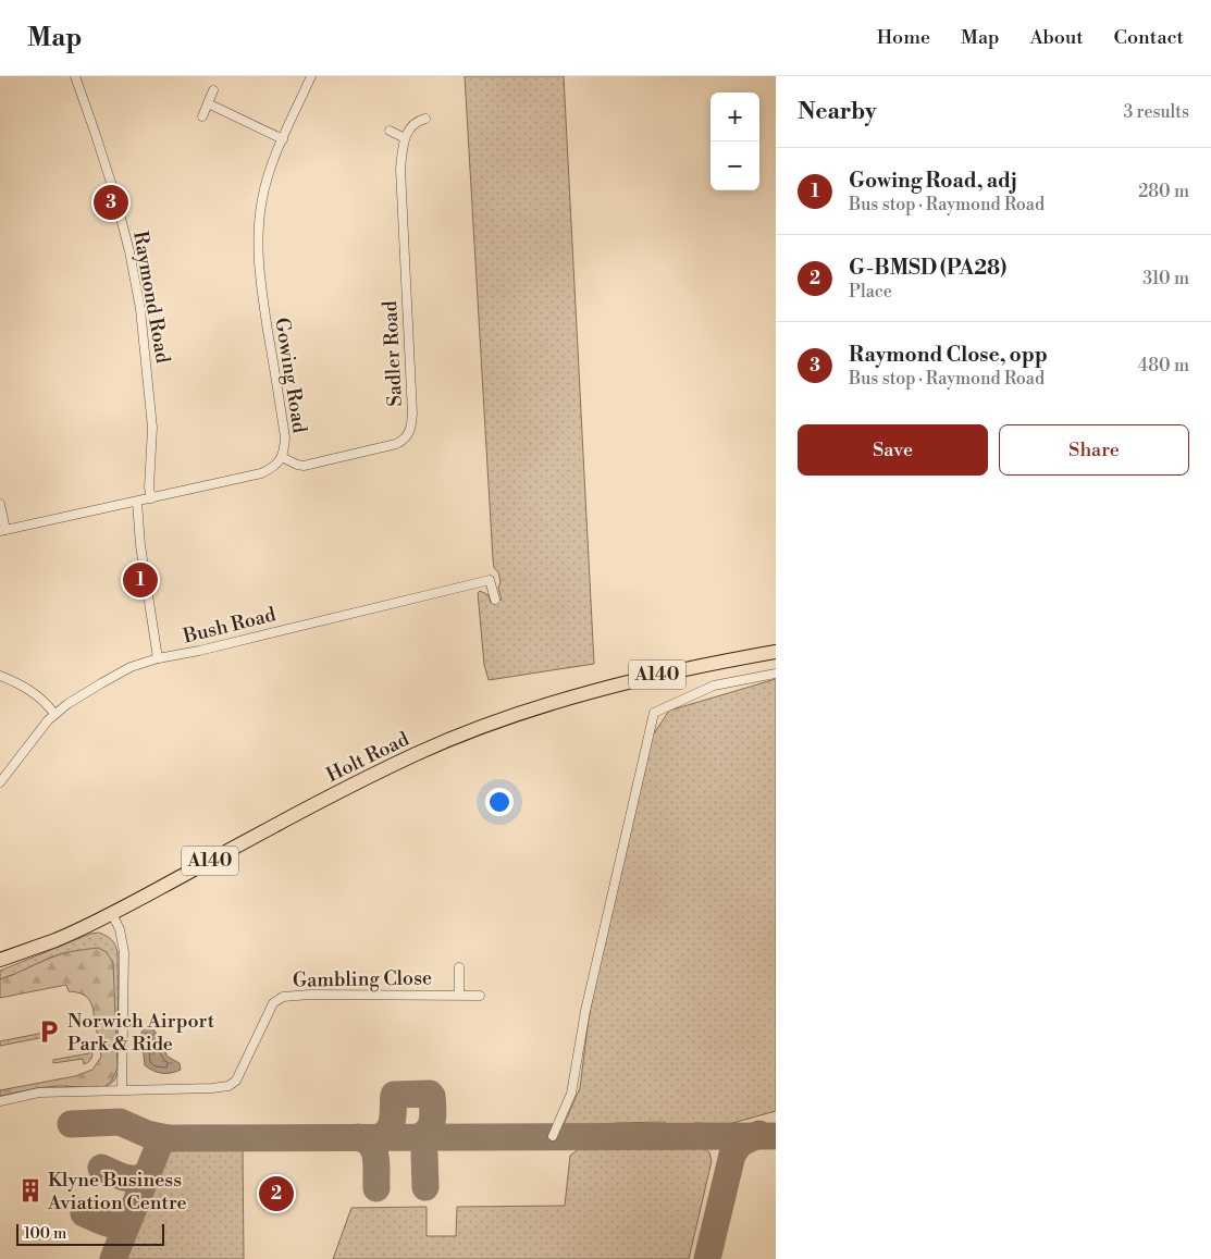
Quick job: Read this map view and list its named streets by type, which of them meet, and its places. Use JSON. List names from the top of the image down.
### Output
{
  "streets": {
    "highway": ["A140", "Holt Road"],
    "street": [
      "Raymond Road",
      "Sadler Road",
      "Gowing Road",
      "Bush Road",
      "Gambling Close"
    ]
  },
  "crossings": [
    ["Raymond Road", "Gowing Road"],
    ["Sadler Road", "Gowing Road"]
  ],
  "places": {
    "parking": ["Norwich Airport Park & Ride"],
    "building": ["Klyne Business Aviation Centre"]
  },
  "scale_bar": "100 m",
  "page": {
    "header": "Map",
    "nav": [
      "Home",
      "Map",
      "About",
      "Contact"
    ],
    "heading": ["Nearby", "3 results"],
    "map_buttons": ["+", "−"],
    "list": [
      {
        "mark": "1",
        "name": "Gowing Road, adj",
        "note": "Bus stop · Raymond Road",
        "value": "280 m"
      },
      {
        "mark": "2",
        "name": "G-BMSD (PA28)",
        "note": "Place",
        "value": "310 m"
      },
      {
        "mark": "3",
        "name": "Raymond Close, opp",
        "note": "Bus stop · Raymond Road",
        "value": "480 m"
      }
    ],
    "pins": ["3", "1", "2"],
    "buttons": ["Save", "Share"],
    "scale": "100 m"
  }
}
